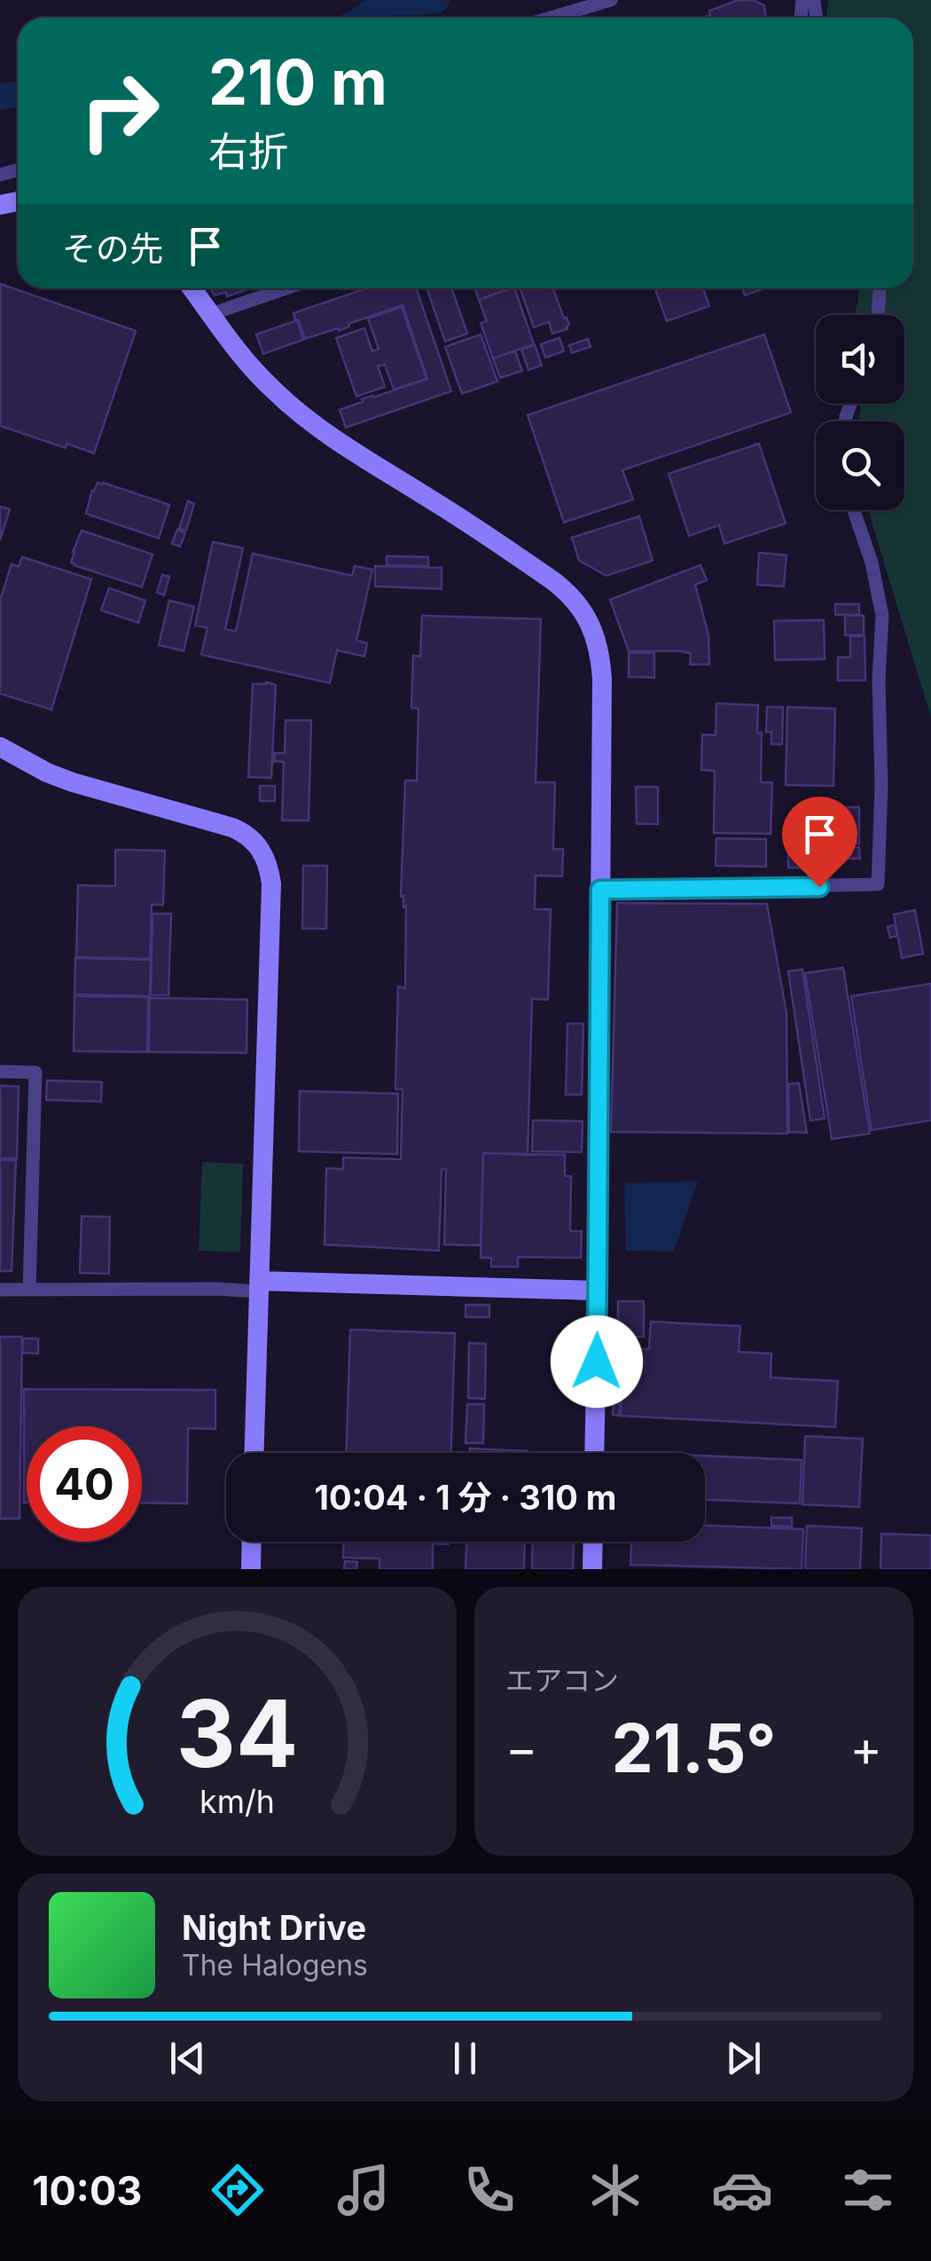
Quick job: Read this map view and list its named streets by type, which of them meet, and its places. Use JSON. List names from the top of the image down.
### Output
{
  "page": {
    "turn": ["210 m", "右折"],
    "then": "その先",
    "limit": "40",
    "trip": "10:04 · 1 分 · 310 m",
    "tile": "エアコン",
    "heat": ["−", "21.5°", "+"],
    "song": ["Night Drive", "The Halogens"],
    "tabs": "10:03",
    "gauge": ["34", "km/h"]
  }
}
